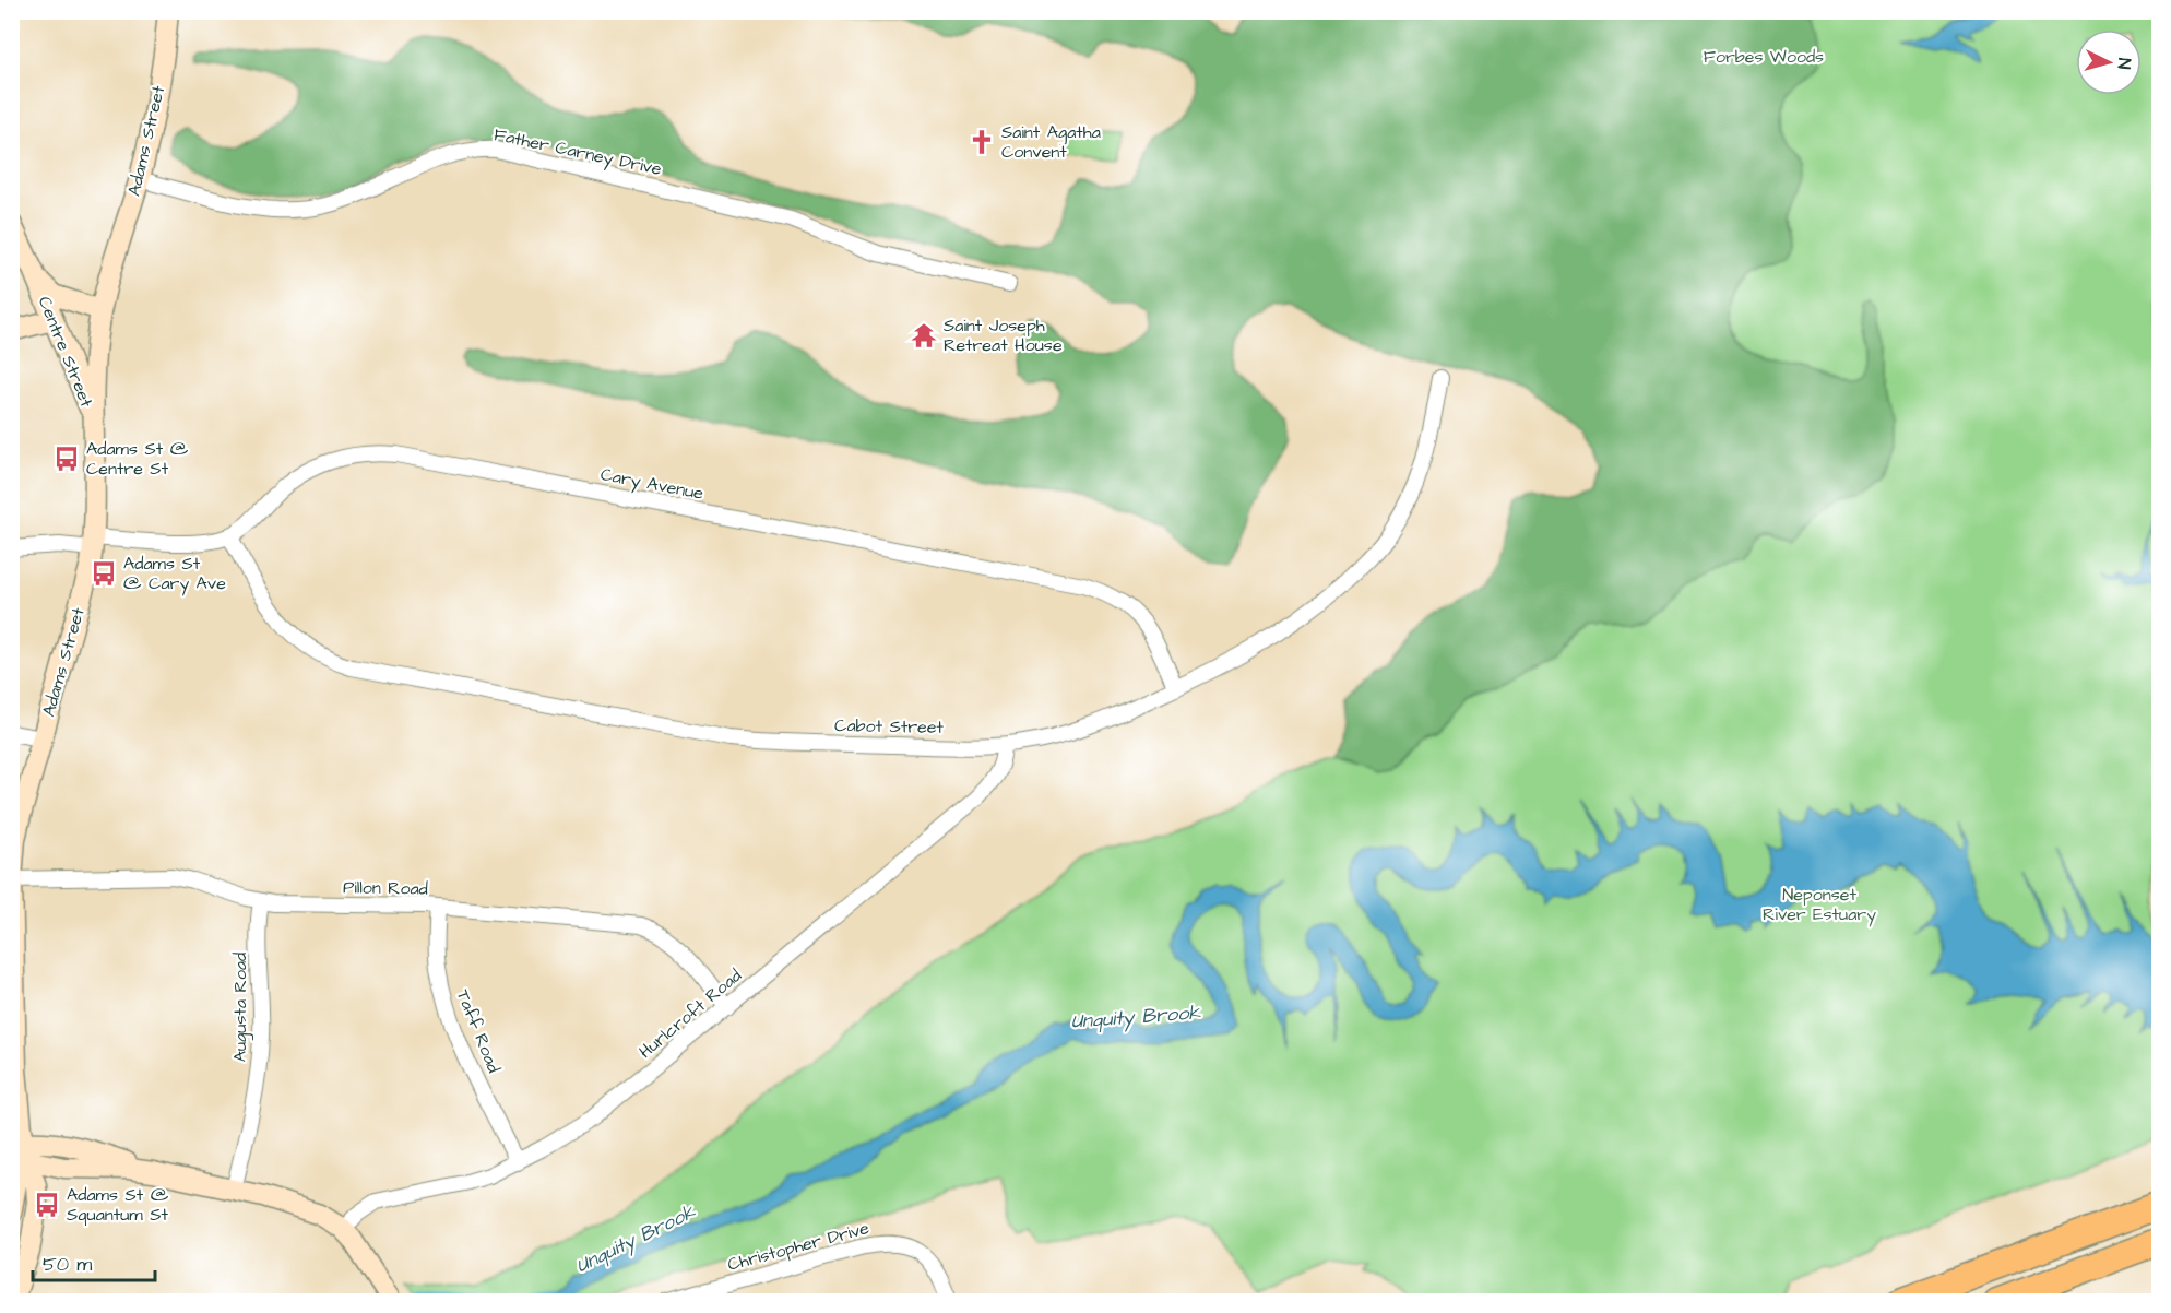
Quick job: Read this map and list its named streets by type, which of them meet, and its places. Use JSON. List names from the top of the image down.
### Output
{
  "streets": {
    "main road": ["Adams Street", "Centre Street"],
    "street": [
      "Father Carney Drive",
      "Cary Avenue",
      "Cabot Street",
      "Pillon Road",
      "Augusta Road",
      "Hurlcroft Road",
      "Taff Road",
      "Christopher Drive"
    ]
  },
  "crossings": [
    ["Adams Street", "Father Carney Drive"],
    ["Adams Street", "Centre Street"],
    ["Adams Street", "Cary Avenue"],
    ["Adams Street", "Pillon Road"],
    ["Cary Avenue", "Cabot Street"],
    ["Cabot Street", "Hurlcroft Road"],
    ["Pillon Road", "Augusta Road"],
    ["Pillon Road", "Hurlcroft Road"],
    ["Pillon Road", "Taff Road"],
    ["Hurlcroft Road", "Taff Road"]
  ],
  "water": ["Unquity Brook"],
  "parks": ["Forbes Woods", "Neponset River Estuary"],
  "places": {
    "church": ["Saint Agatha Convent"],
    "temple": ["Saint Joseph Retreat House"],
    "bus stop": ["Adams St @ Centre St", "Adams St @ Cary Ave", "Adams St @ Squantum St"]
  },
  "scale_bar": "50 m",
  "north": "right"
}
